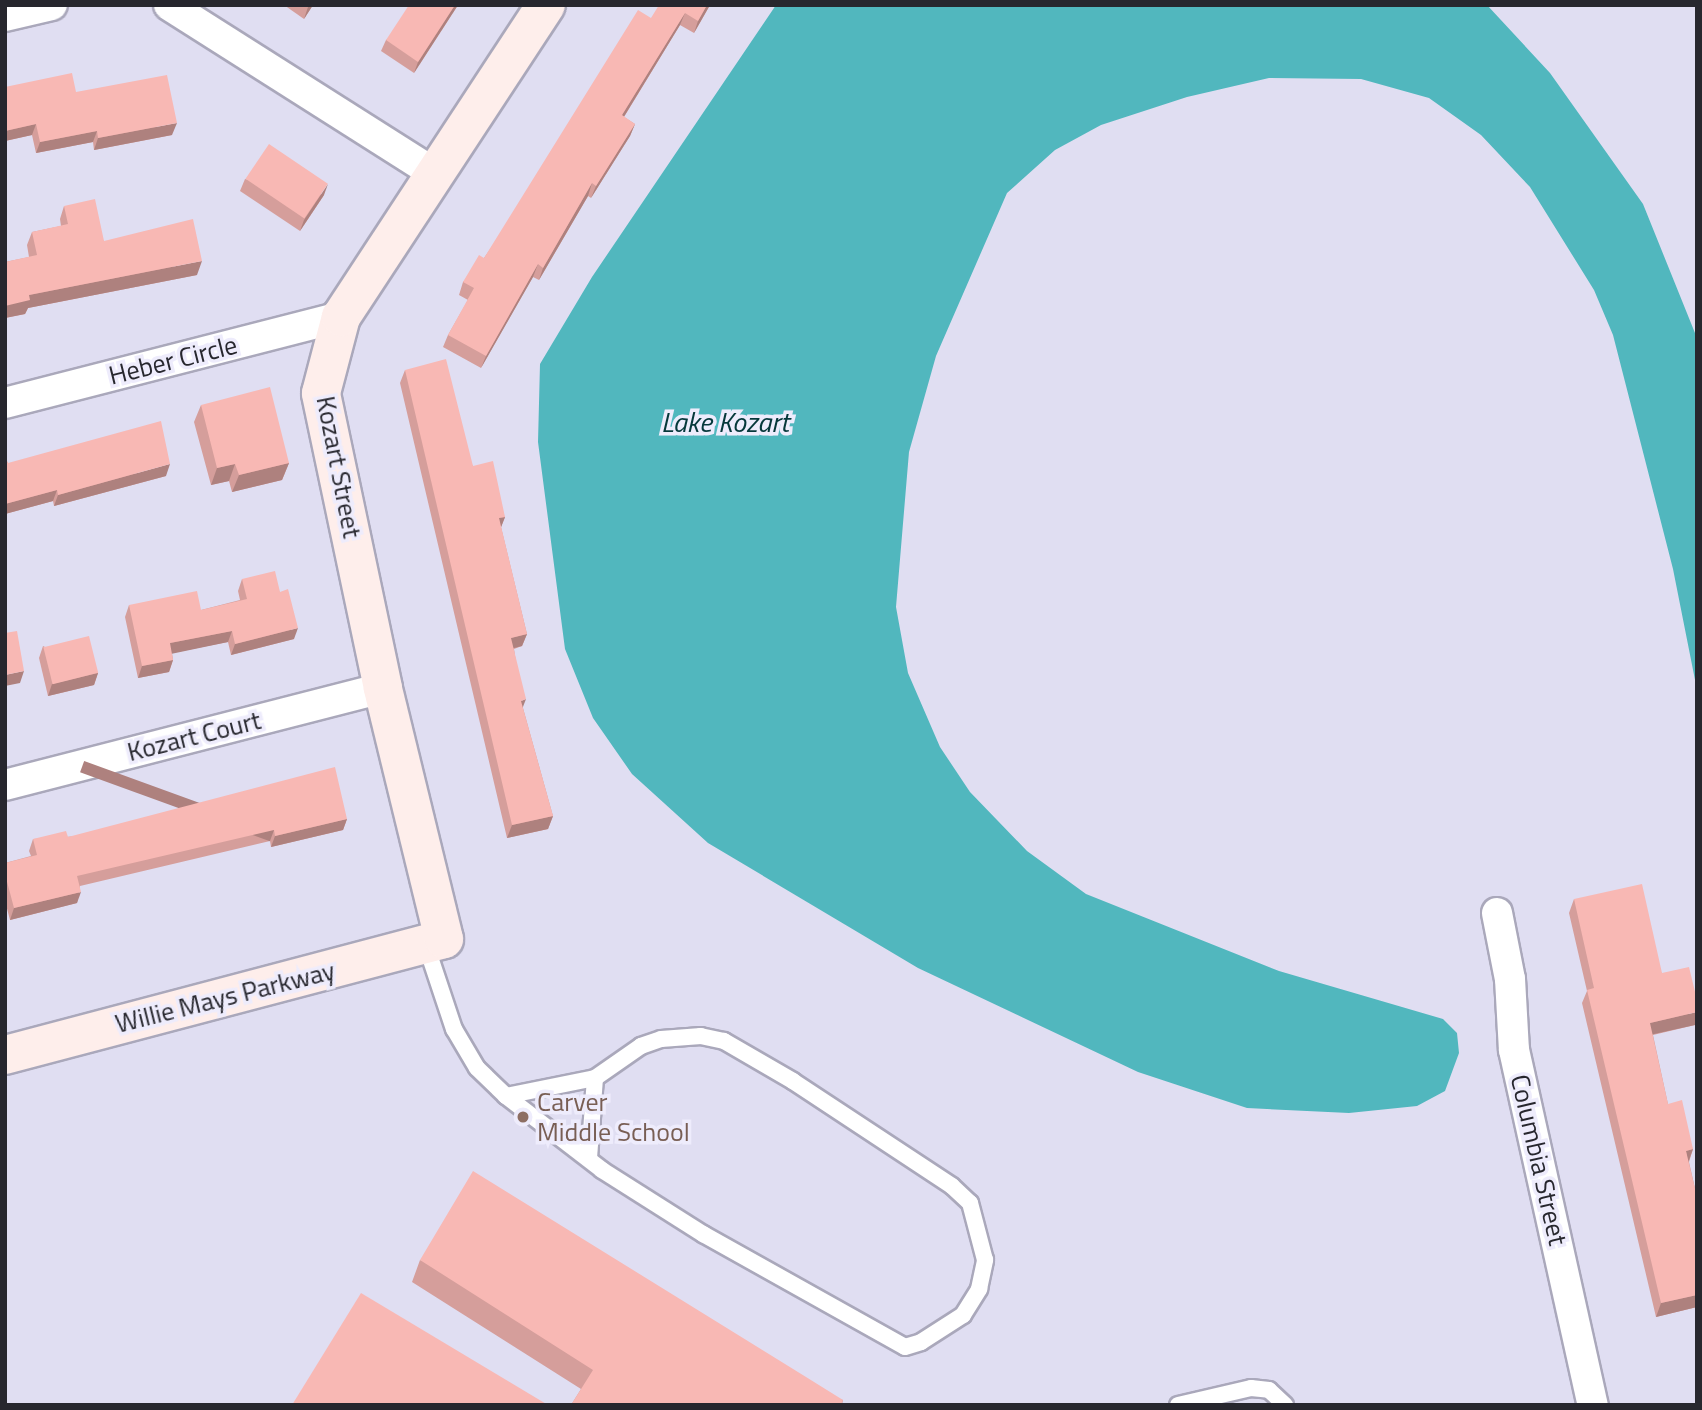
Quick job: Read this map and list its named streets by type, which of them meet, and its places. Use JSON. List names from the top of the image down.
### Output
{
  "streets": {
    "street": [
      "Heber Circle",
      "Kozart Street",
      "Kozart Court",
      "Willie Mays Parkway",
      "Columbia Street"
    ]
  },
  "crossings": [
    ["Heber Circle", "Kozart Street"],
    ["Kozart Street", "Kozart Court"],
    ["Kozart Street", "Willie Mays Parkway"]
  ],
  "water": ["Lake Kozart"],
  "places": ["Carver Middle School"]
}
